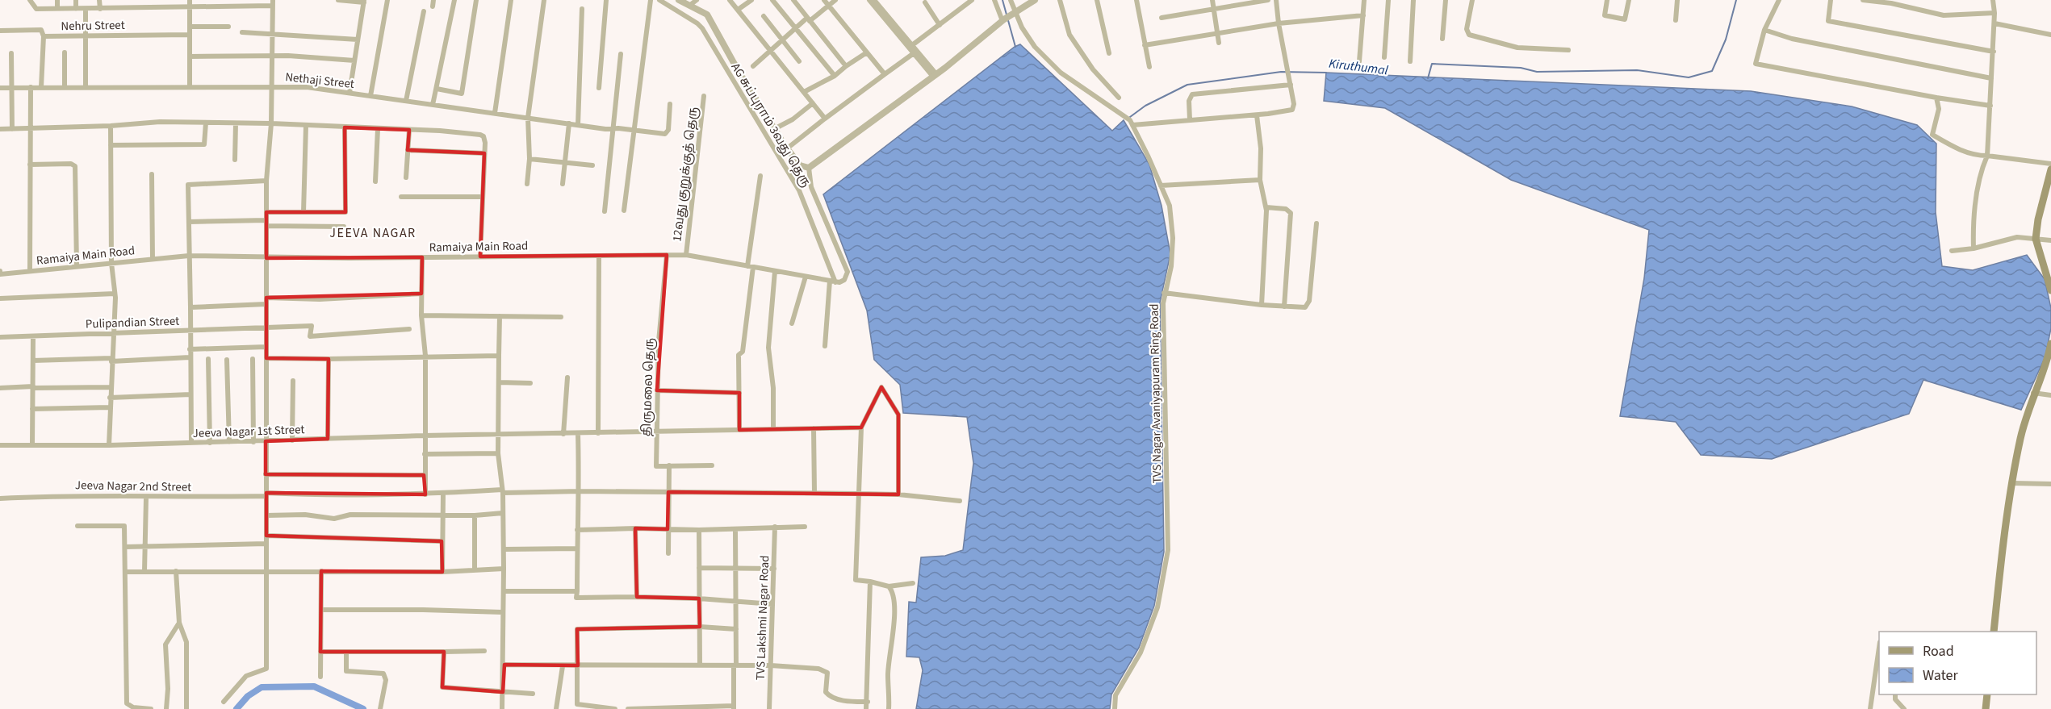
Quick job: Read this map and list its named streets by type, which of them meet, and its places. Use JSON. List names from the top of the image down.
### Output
{
  "streets": {
    "street": [
      "Nehru Street",
      "Nethaji Street",
      "AG சுப்புராம் 3வது தெரு",
      "12வது குறுக்குத் தெரு",
      "Ramaiya Main Road",
      "Pulipandian Street",
      "திருமலை தெரு",
      "TVS Nagar Avaniyapuram Ring Road",
      "Jeeva Nagar 1st Street",
      "Jeeva Nagar 2nd Street",
      "TVS Lakshmi Nagar Road"
    ]
  },
  "crossings": [
    ["AG சுப்புராம் 3வது தெரு", "Ramaiya Main Road"],
    ["12வது குறுக்குத் தெரு", "Ramaiya Main Road"],
    ["Ramaiya Main Road", "திருமலை தெரு"],
    ["திருமலை தெரு", "Jeeva Nagar 1st Street"]
  ],
  "districts": ["JEEVA NAGAR"],
  "water": ["Kiruthumal"],
  "legend": ["Road", "Water"]
}
